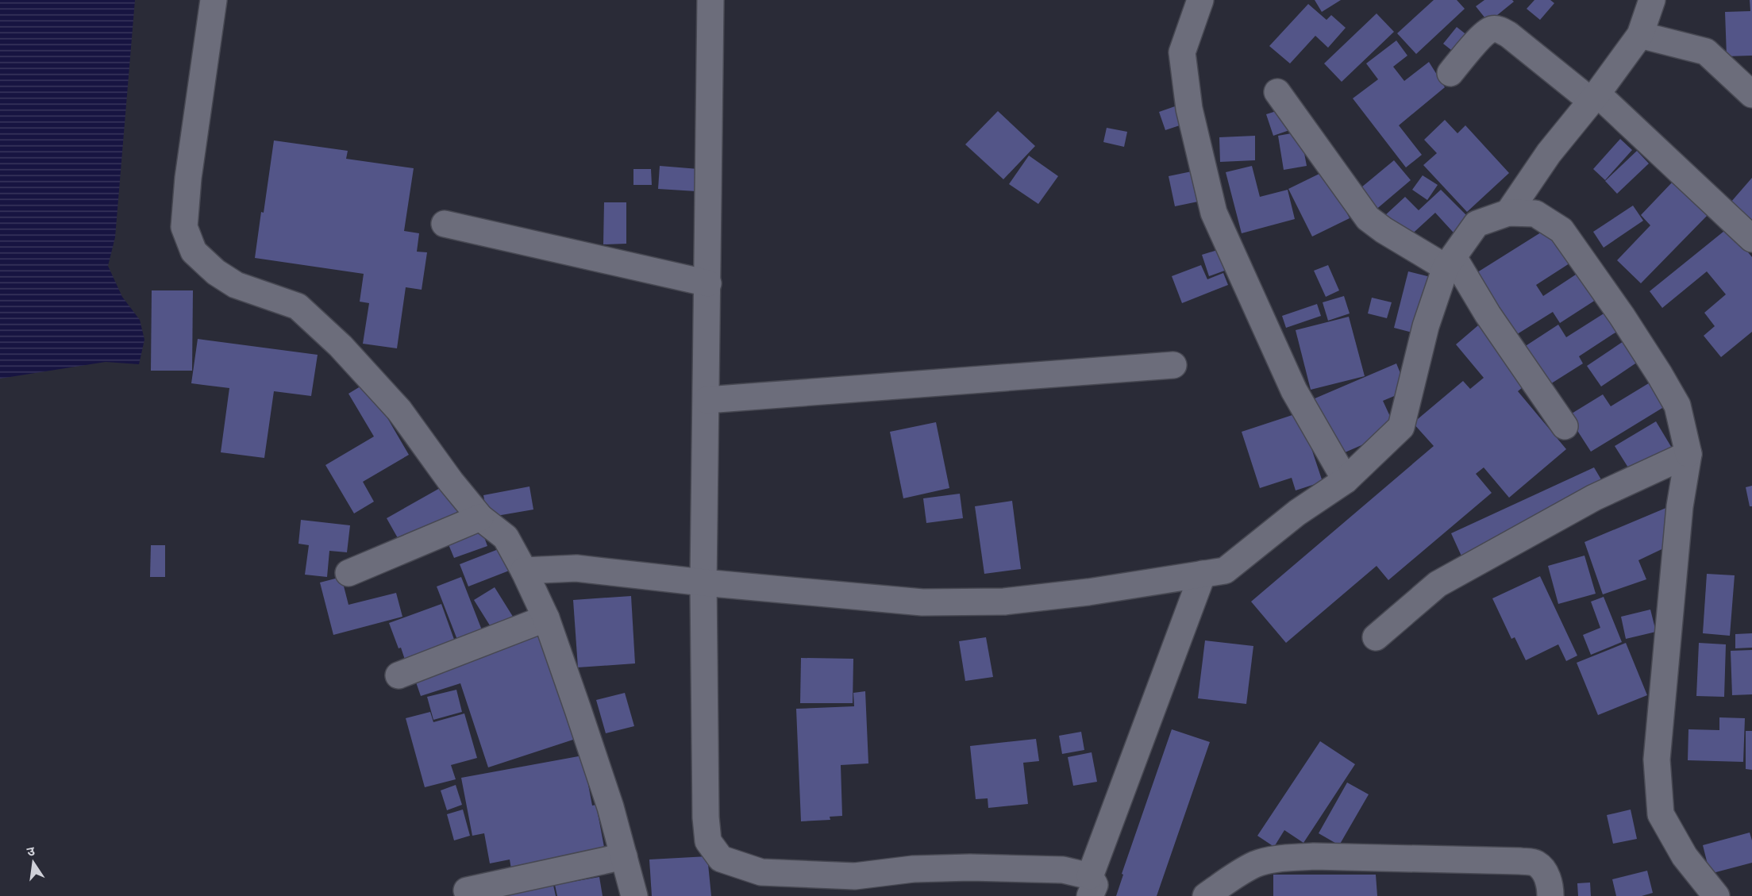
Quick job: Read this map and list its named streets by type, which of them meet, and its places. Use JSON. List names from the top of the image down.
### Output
{
  "north": "top"
}
